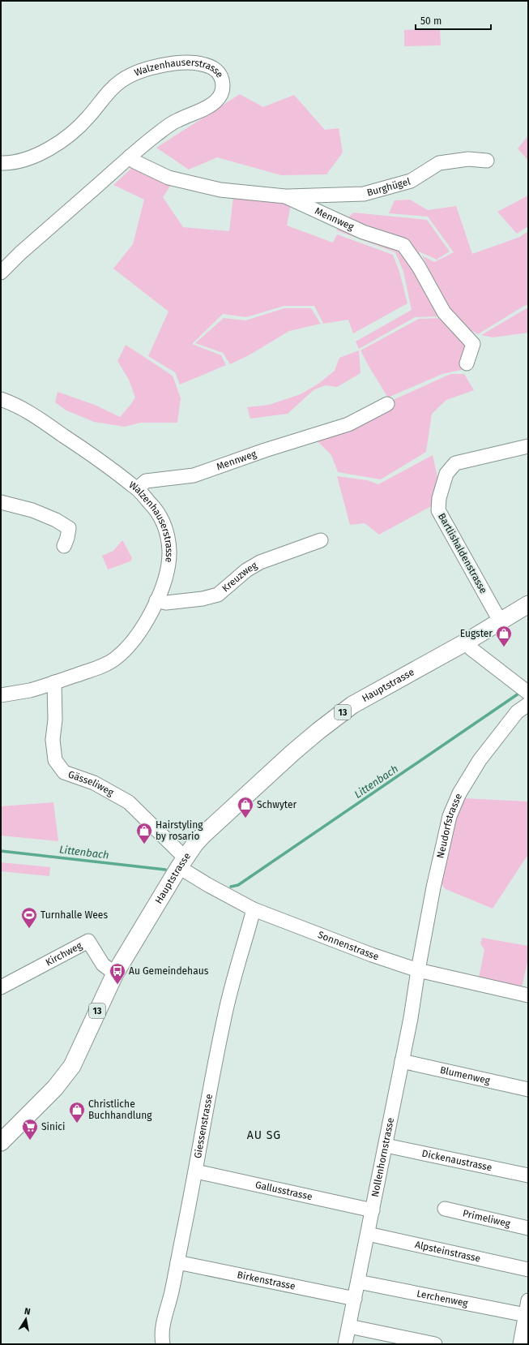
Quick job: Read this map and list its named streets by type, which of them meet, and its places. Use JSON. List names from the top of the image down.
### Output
{
  "streets": {
    "main road": ["Hauptstrasse", "13"],
    "street": [
      "Walzenhauserstrasse",
      "Burghügel",
      "Mennweg",
      "Bartlishaldenstrasse",
      "Kreuzweg",
      "Gässeliweg",
      "Neudorfstrasse",
      "Sonnenstrasse",
      "Kirchweg",
      "Blumenweg",
      "Giessenstrasse",
      "Nollenhornstrasse",
      "Dickenaustrasse",
      "Gallusstrasse",
      "Primeliweg",
      "Alpsteinstrasse",
      "Birkenstrasse",
      "Lerchenweg"
    ]
  },
  "crossings": [
    ["Walzenhauserstrasse", "Mennweg"],
    ["Walzenhauserstrasse", "Kreuzweg"],
    ["Walzenhauserstrasse", "Gässeliweg"],
    ["Burghügel", "Mennweg"],
    ["Bartlishaldenstrasse", "Hauptstrasse"],
    ["Hauptstrasse", "Gässeliweg"],
    ["Hauptstrasse", "Sonnenstrasse"],
    ["Hauptstrasse", "Kirchweg"],
    ["Gässeliweg", "Sonnenstrasse"],
    ["Neudorfstrasse", "Sonnenstrasse"],
    ["Neudorfstrasse", "Nollenhornstrasse"],
    ["Sonnenstrasse", "Giessenstrasse"],
    ["Sonnenstrasse", "Nollenhornstrasse"],
    ["Blumenweg", "Nollenhornstrasse"],
    ["Giessenstrasse", "Gallusstrasse"],
    ["Giessenstrasse", "Birkenstrasse"],
    ["Nollenhornstrasse", "Dickenaustrasse"],
    ["Nollenhornstrasse", "Gallusstrasse"],
    ["Nollenhornstrasse", "Alpsteinstrasse"],
    ["Nollenhornstrasse", "Birkenstrasse"],
    ["Nollenhornstrasse", "Lerchenweg"]
  ],
  "districts": ["AU SG"],
  "water": ["Littenbach"],
  "places": {
    "shop": [
      "Eugster",
      "Schwyter",
      "Hairstyling by rosario",
      "Christliche Buchhandlung"
    ],
    "sports": ["Turnhalle Wees"],
    "bus stop": ["Au Gemeindehaus"],
    "supermarket": ["Sinici"]
  },
  "scale_bar": "50 m",
  "north": "top"
}
